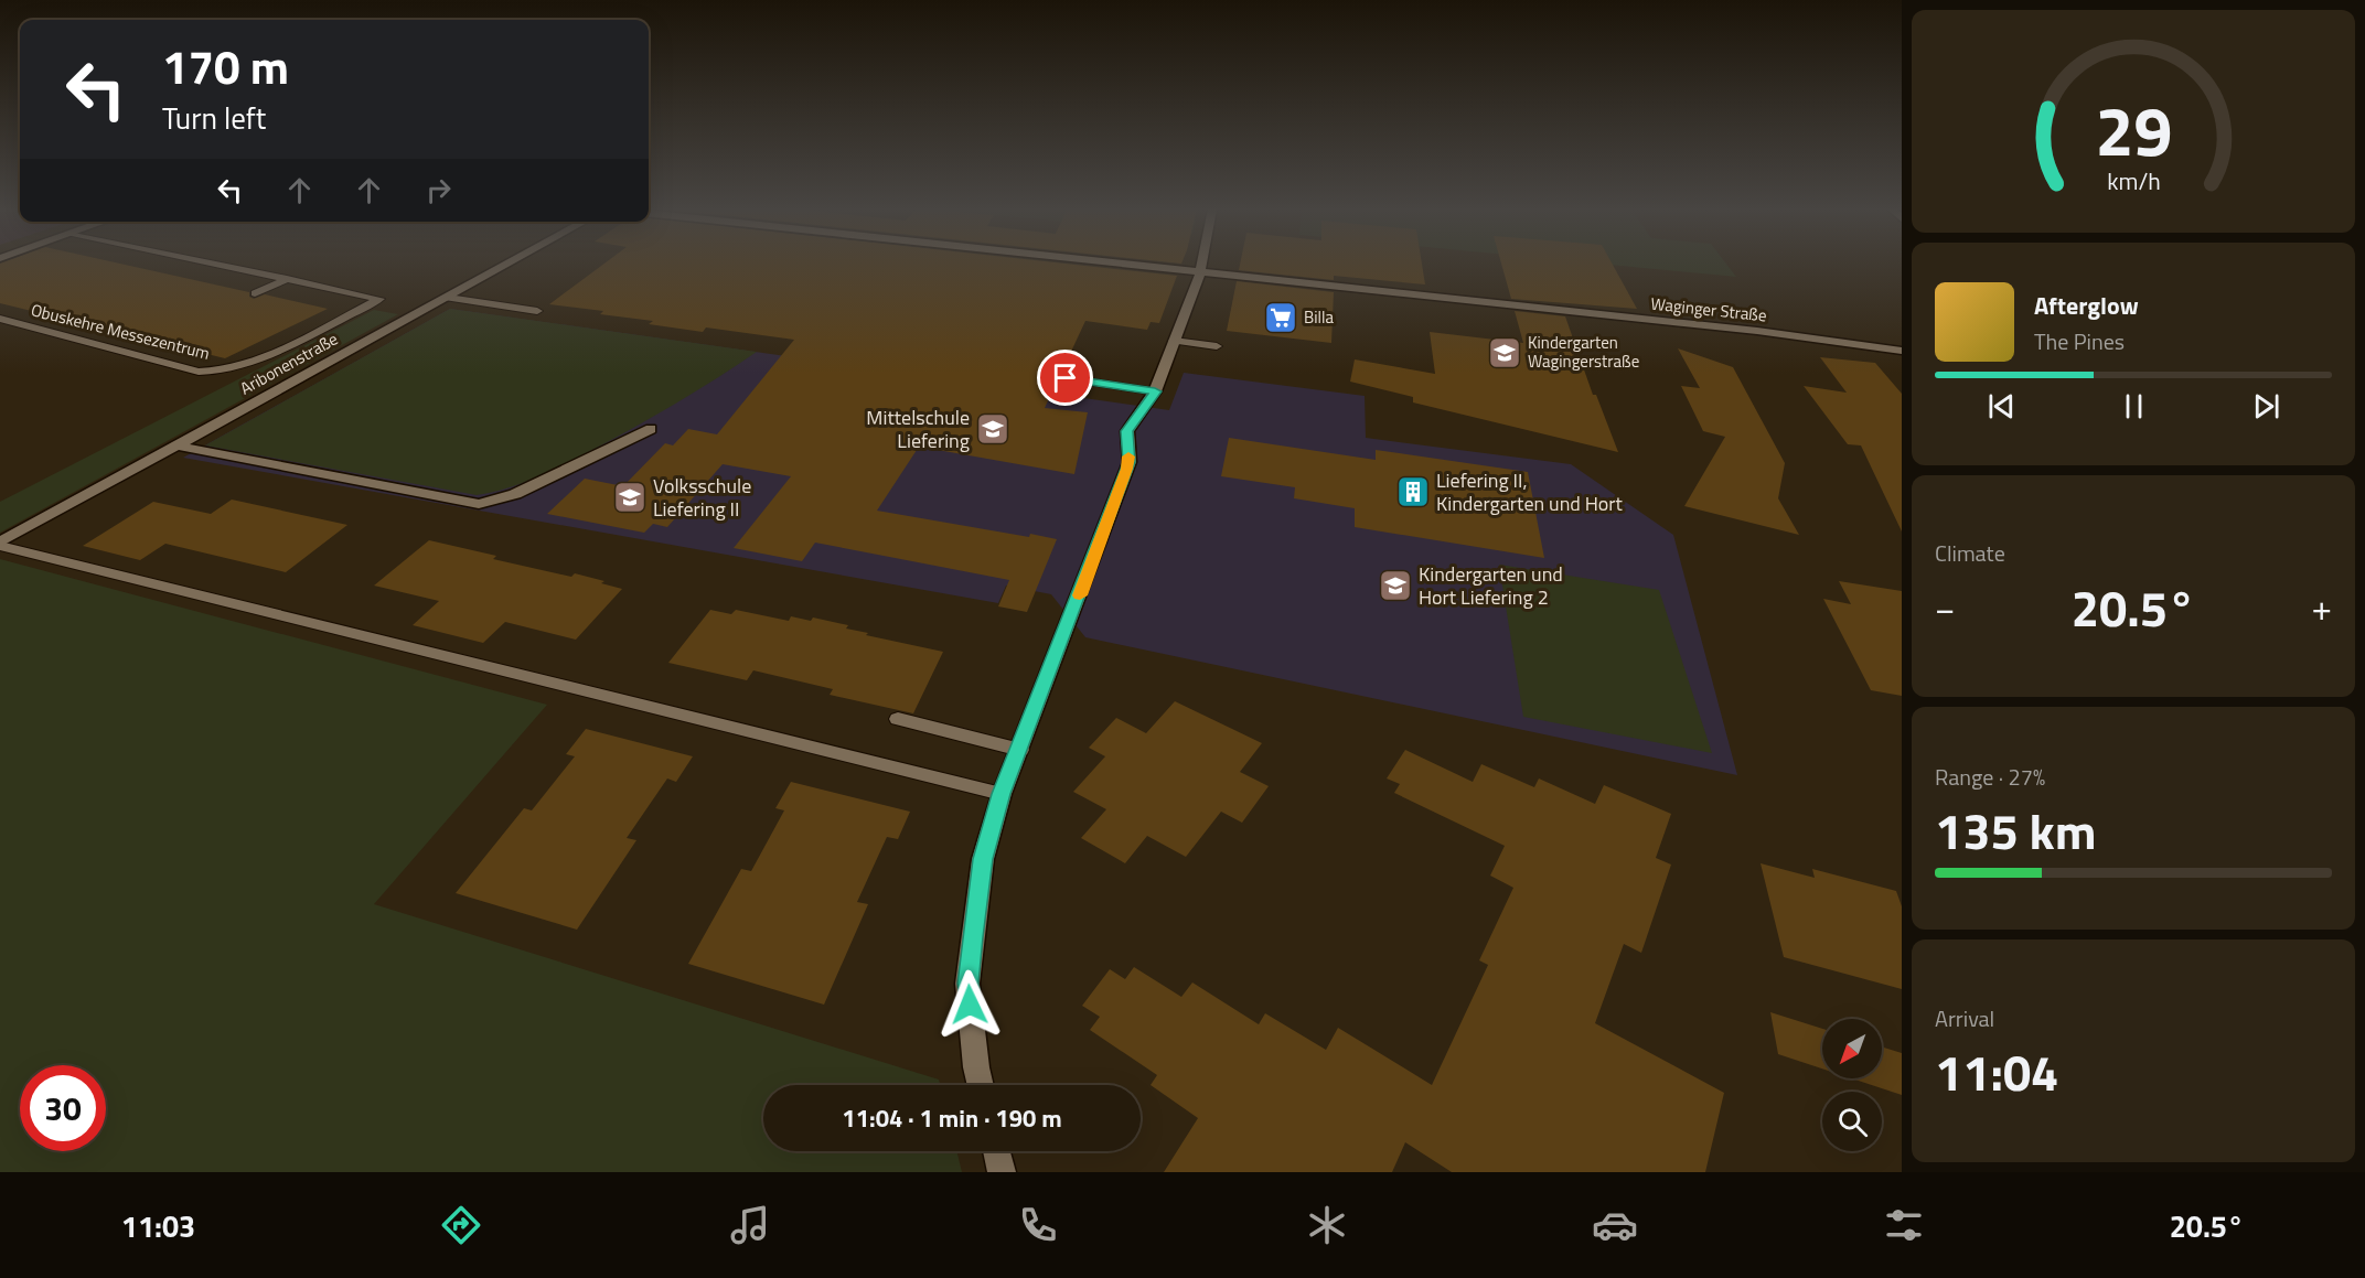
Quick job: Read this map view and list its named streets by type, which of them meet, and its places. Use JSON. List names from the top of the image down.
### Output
{
  "streets": {
    "street": ["Waginger Straße", "Aribonenstraße"],
    "lane": ["Obuskehre Messezentrum"]
  },
  "places": {
    "supermarket": ["Billa"],
    "school or university": [
      "Kindergarten Wagingerstraße",
      "Mittelschule Liefering",
      "Volksschule Liefering II",
      "Kindergarten und Hort Liefering 2"
    ],
    "building": ["Liefering II, Kindergarten und Hort"]
  },
  "north": "bottom left",
  "page": {
    "turn": ["170 m", "Turn left"],
    "song": ["Afterglow", "The Pines"],
    "tile": [
      "Climate",
      ["Range · 27%", "135 km"],
      ["Arrival", "11:04"]
    ],
    "heat": ["−", "20.5°", "+"],
    "limit": "30",
    "trip": "11:04 · 1 min · 190 m",
    "tabs": ["11:03", "20.5°"],
    "gauge": ["29", "km/h"]
  }
}
